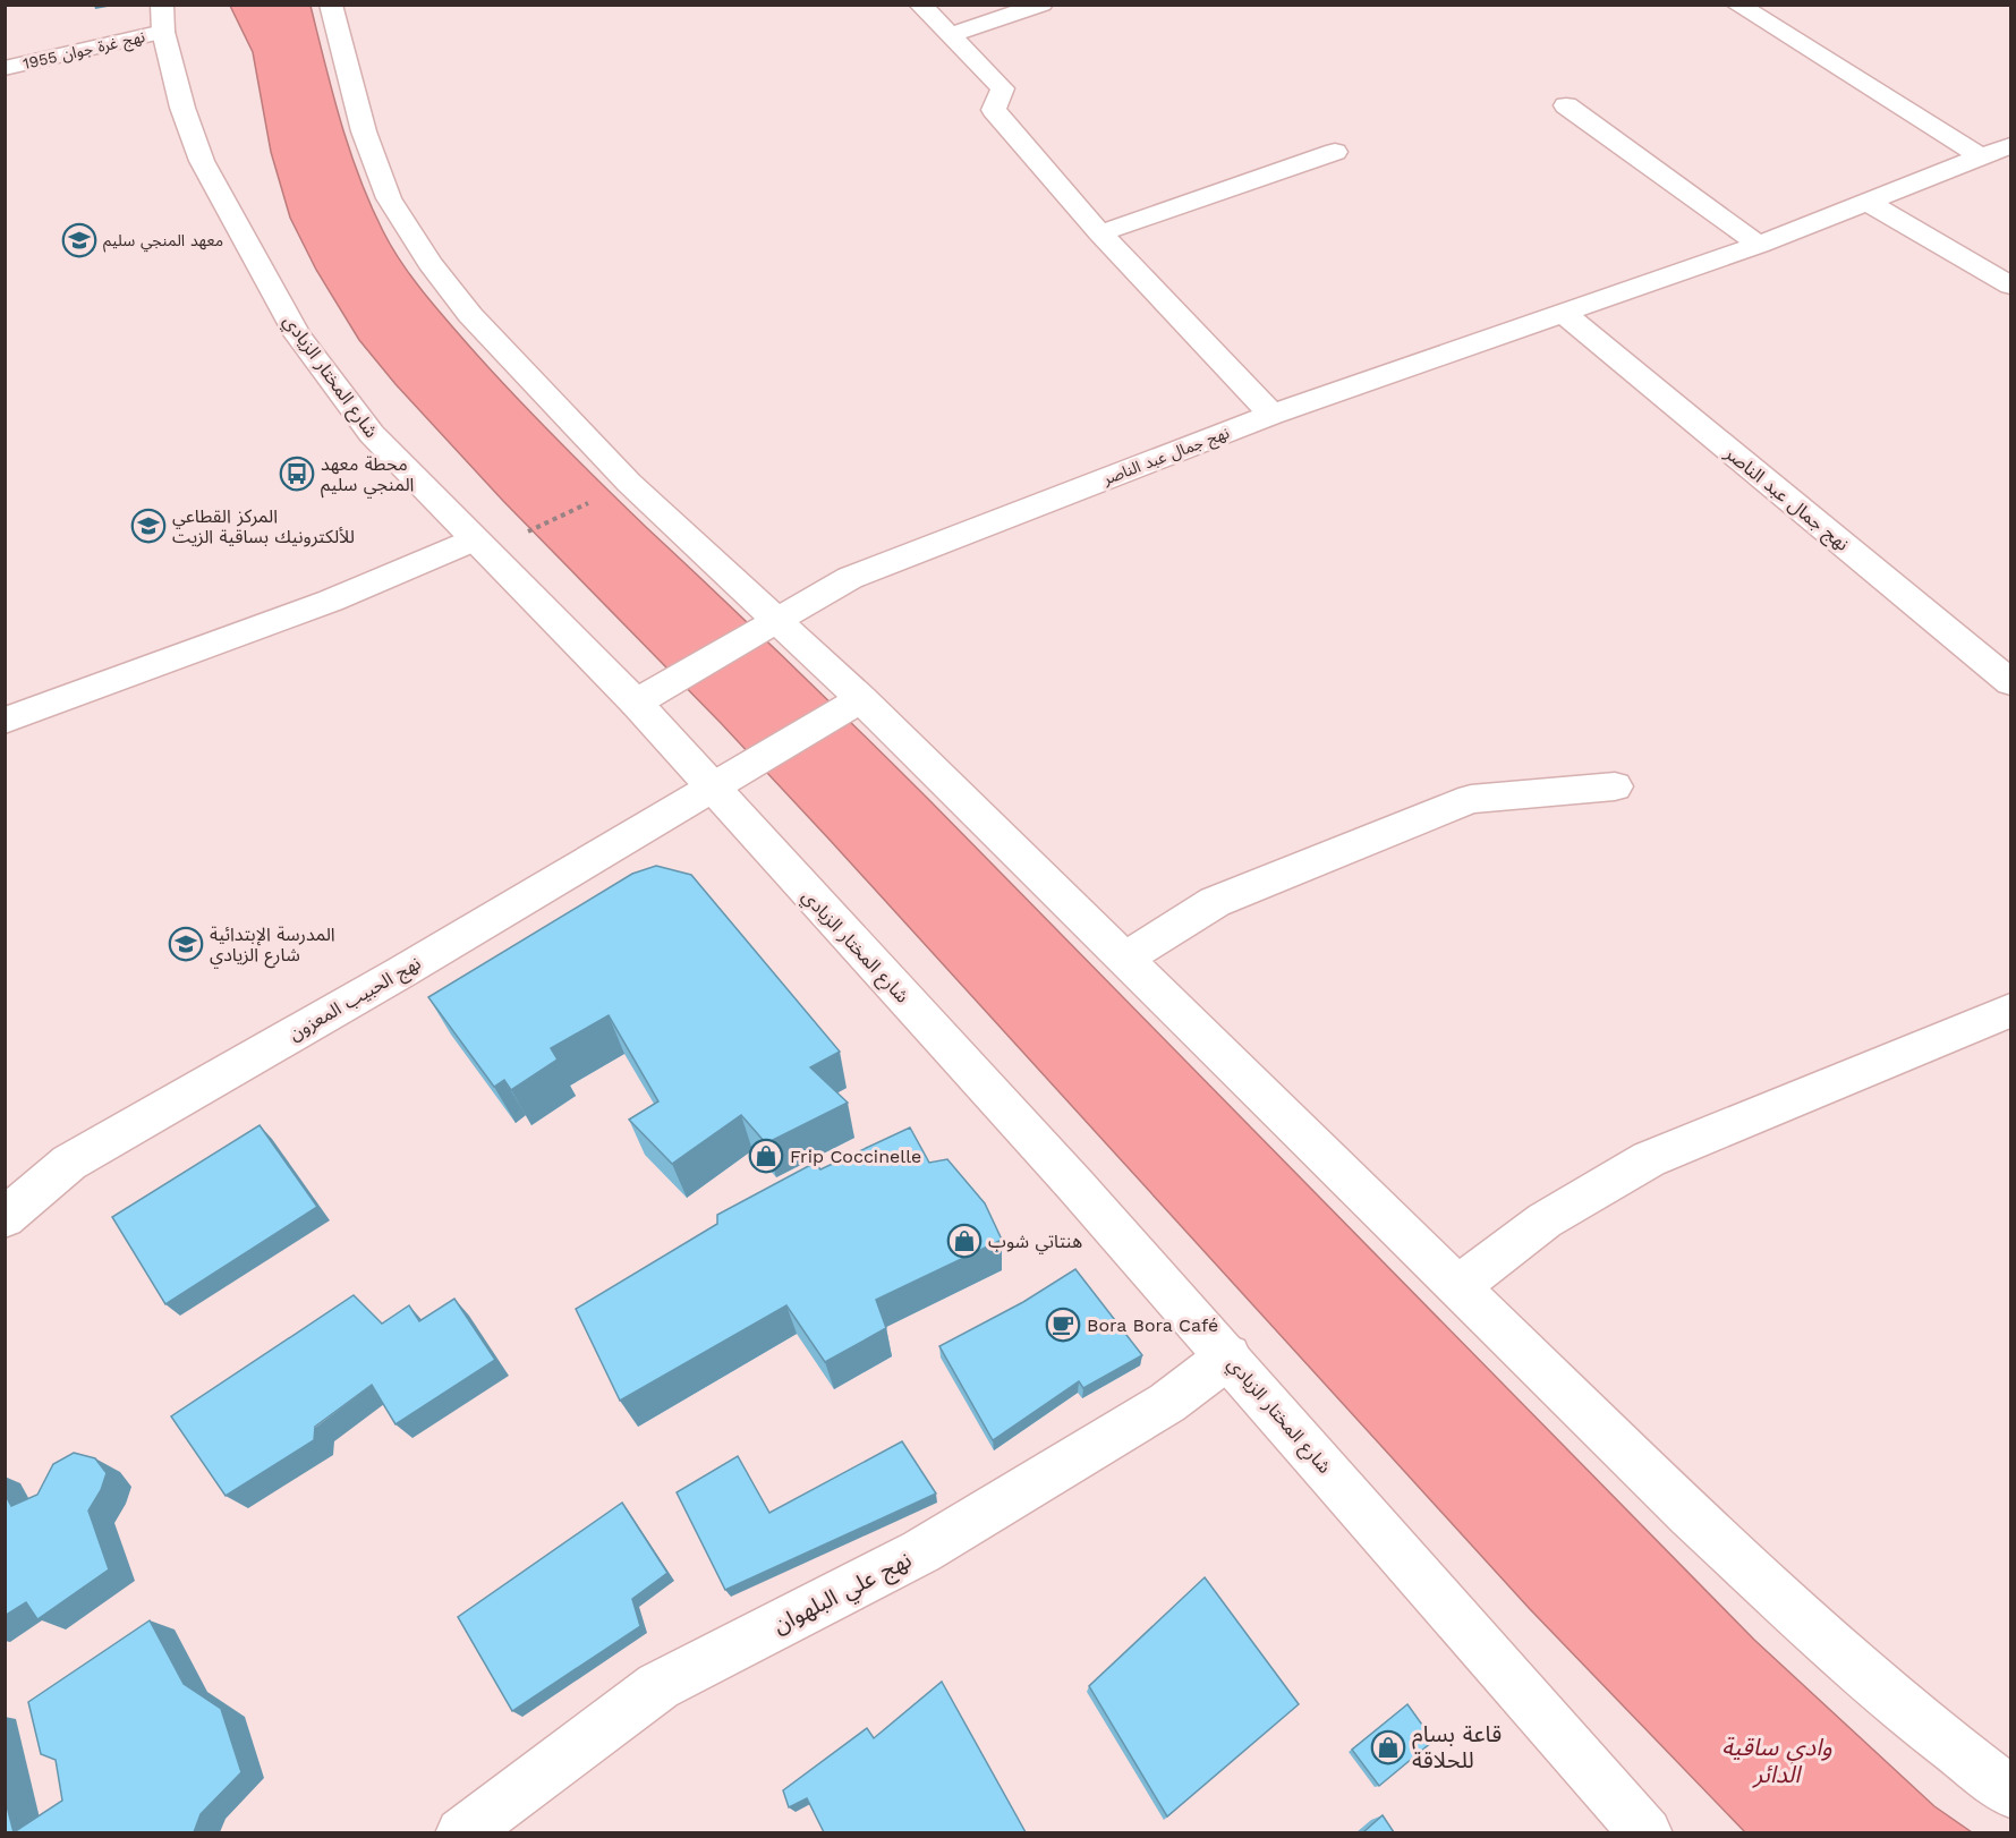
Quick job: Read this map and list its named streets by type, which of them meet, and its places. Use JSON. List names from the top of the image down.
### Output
{
  "streets": {
    "street": [
      "نهج غرة جوان 1955",
      "شارع المختار الزيادي",
      "نهج جمال عبد الناصر",
      "نهج الحبيب المعزون",
      "نهج علي البلهوان"
    ]
  },
  "crossings": [
    ["نهج غرة جوان 1955", "شارع المختار الزيادي"],
    ["شارع المختار الزيادي", "نهج جمال عبد الناصر"],
    ["شارع المختار الزيادي", "نهج الحبيب المعزون"],
    ["شارع المختار الزيادي", "نهج علي البلهوان"]
  ],
  "water": ["وادي ساقية الدائر"],
  "places": {
    "school or university": ["معهد المنجي سليم", "المركز القطاعي للألكترونيك بساقية الزيت", "المدرسة الإبتدائية شارع الزيادي"],
    "bus stop": ["محطة معهد المنجي سليم"],
    "shop": ["Frip Coccinelle", "هنتاتي شوب", "قاعة بسام للحلاقة"],
    "cafe": ["Bora Bora Café"]
  }
}
